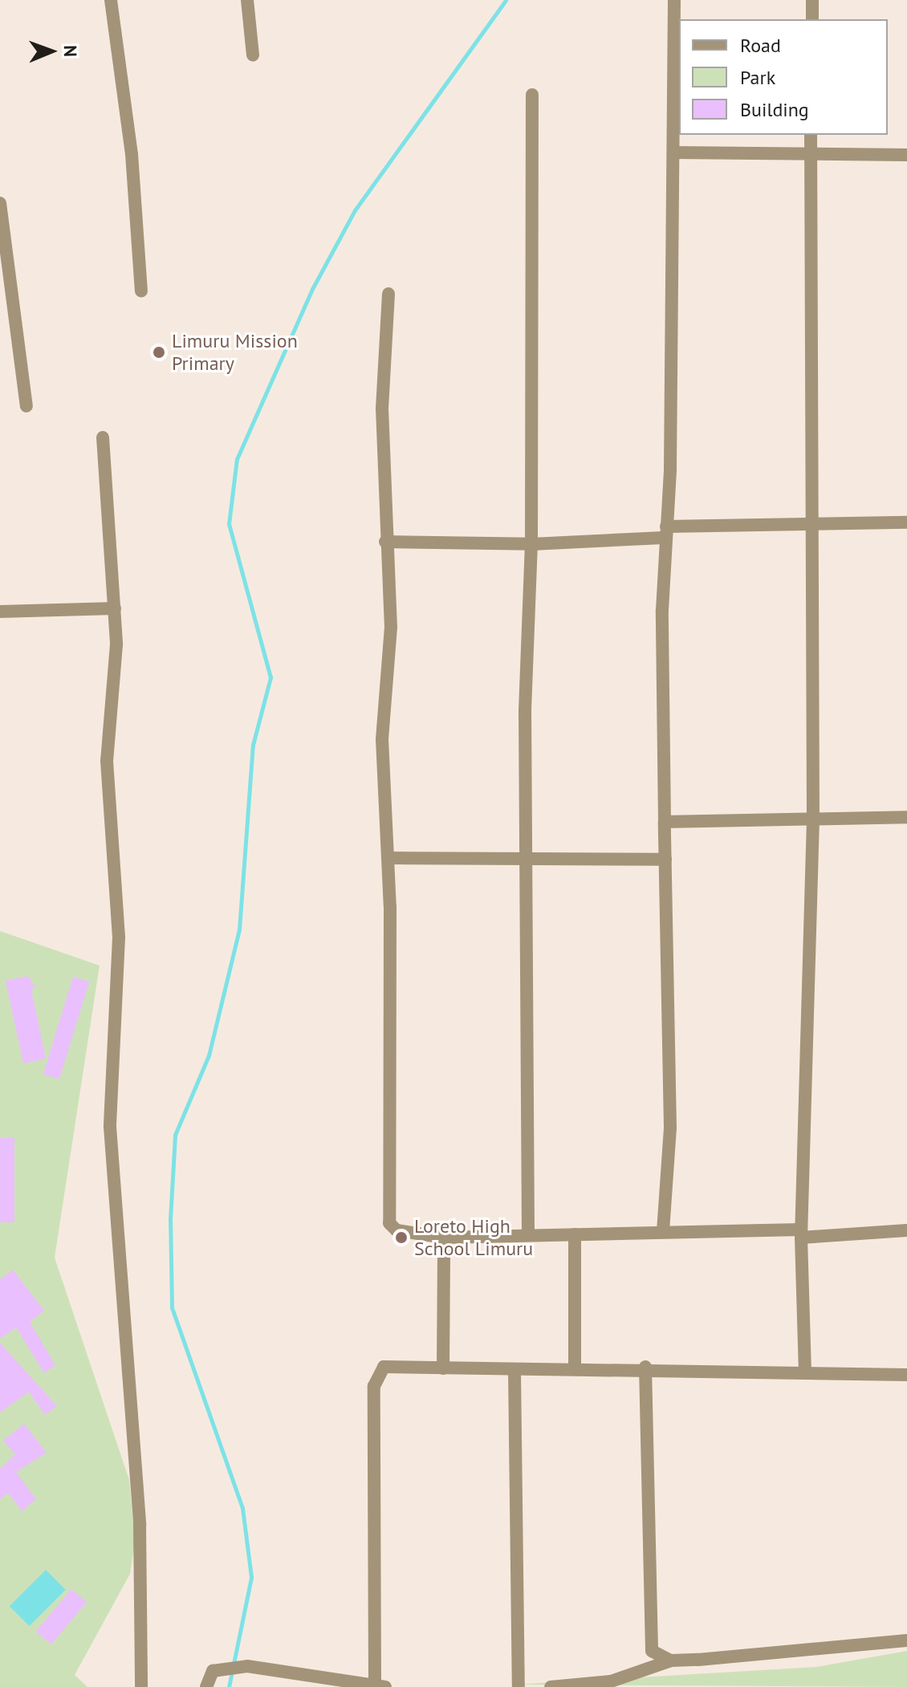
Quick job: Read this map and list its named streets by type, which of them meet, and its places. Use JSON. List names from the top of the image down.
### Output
{
  "places": ["Limuru Mission Primary", "Loreto High School Limuru"],
  "legend": ["Road", "Park", "Building"],
  "north": "right"
}
